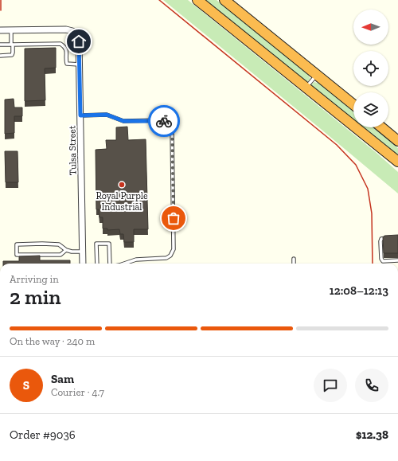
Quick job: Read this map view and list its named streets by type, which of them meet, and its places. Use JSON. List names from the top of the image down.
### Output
{
  "streets": {
    "street": ["Tulsa Street"]
  },
  "places": ["Royal Purple Industrial"],
  "north": "left",
  "page": {
    "heading": ["2 min", "Arriving in", "12:08–12:13"],
    "panel": [
      "Sam",
      "Courier · 4.7",
      "Order #9036",
      "$12.38"
    ],
    "bar": "On the way · 240 m",
    "round": "S"
  }
}
